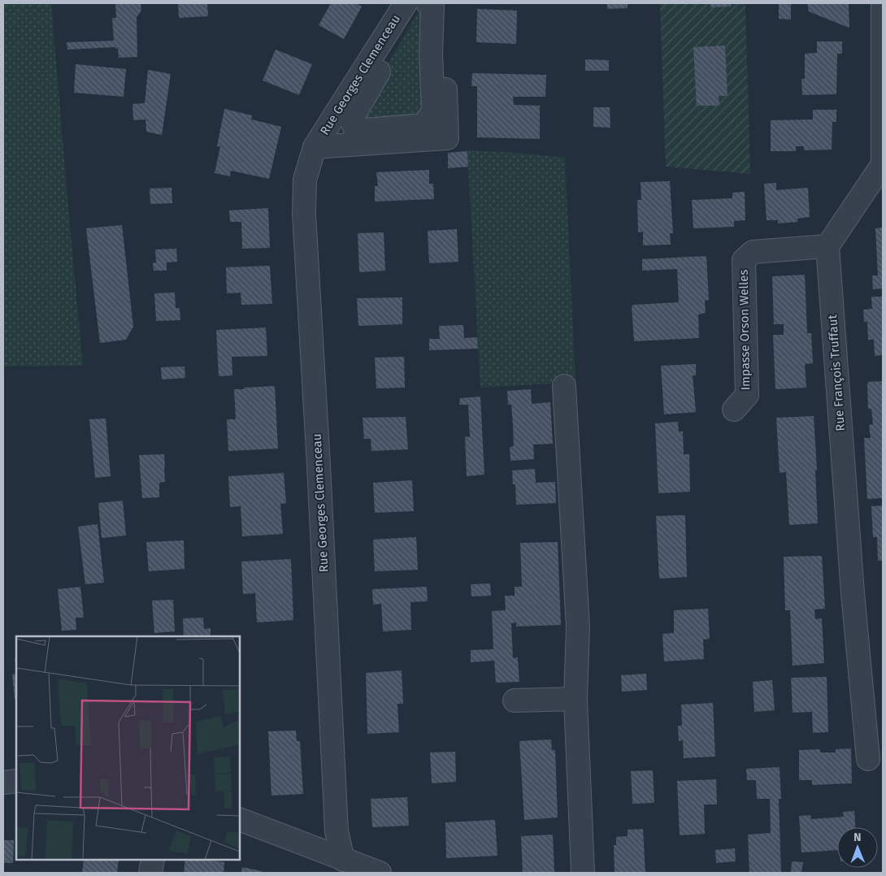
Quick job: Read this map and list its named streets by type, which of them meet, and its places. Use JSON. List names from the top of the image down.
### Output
{
  "streets": {
    "street": ["Rue Georges Clemenceau", "Impasse Orson Welles", "Rue François Truffaut"]
  },
  "crossings": [
    ["Impasse Orson Welles", "Rue François Truffaut"]
  ],
  "north": "top"
}
